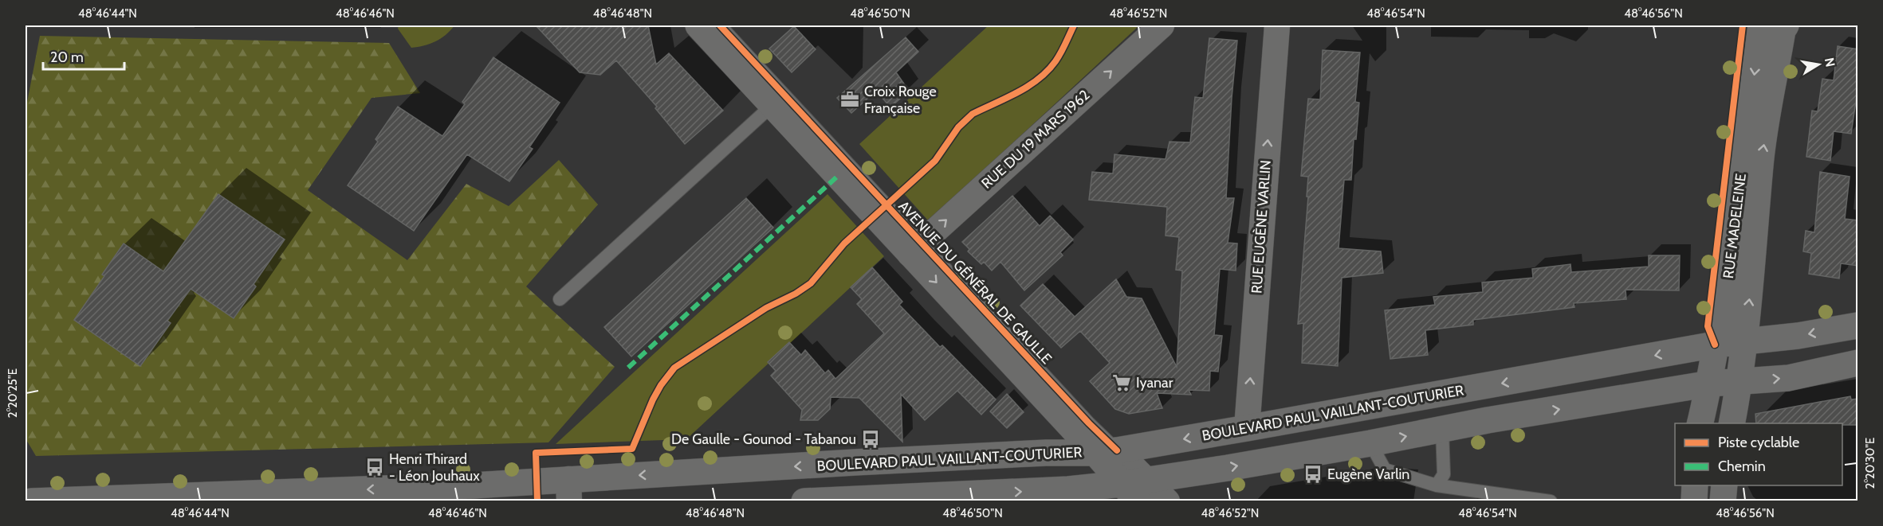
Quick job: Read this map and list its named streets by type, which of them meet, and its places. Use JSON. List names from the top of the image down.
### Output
{
  "streets": {
    "main road": ["RUE MADELEINE", "AVENUE DU GÉNÉRAL DE GAULLE", "BOULEVARD PAUL VAILLANT-COUTURIER"],
    "street": ["RUE DU 19 MARS 1962", "RUE EUGÈNE VARLIN"]
  },
  "crossings": [
    ["RUE DU 19 MARS 1962", "AVENUE DU GÉNÉRAL DE GAULLE"],
    ["RUE MADELEINE", "BOULEVARD PAUL VAILLANT-COUTURIER"],
    ["RUE EUGÈNE VARLIN", "BOULEVARD PAUL VAILLANT-COUTURIER"],
    ["AVENUE DU GÉNÉRAL DE GAULLE", "BOULEVARD PAUL VAILLANT-COUTURIER"]
  ],
  "one_way": ["RUE DU 19 MARS 1962", "RUE EUGÈNE VARLIN"],
  "places": {
    "office": ["Croix Rouge Française"],
    "supermarket": ["Iyanar"],
    "bus stop": ["De Gaulle - Gounod - Tabanou", "Henri Thirard - Léon Jouhaux", "Eugène Varlin"]
  },
  "legend": ["Piste cyclable", "Chemin"],
  "scale_bar": "20 m",
  "north": "right",
  "coordinates": [
    "48°46'44\"N",
    "48°46'46\"N",
    "48°46'48\"N",
    "48°46'50\"N",
    "48°46'52\"N",
    "48°46'54\"N",
    "48°46'56\"N",
    "2°20'25\"E",
    "2°20'30\"E"
  ]
}
